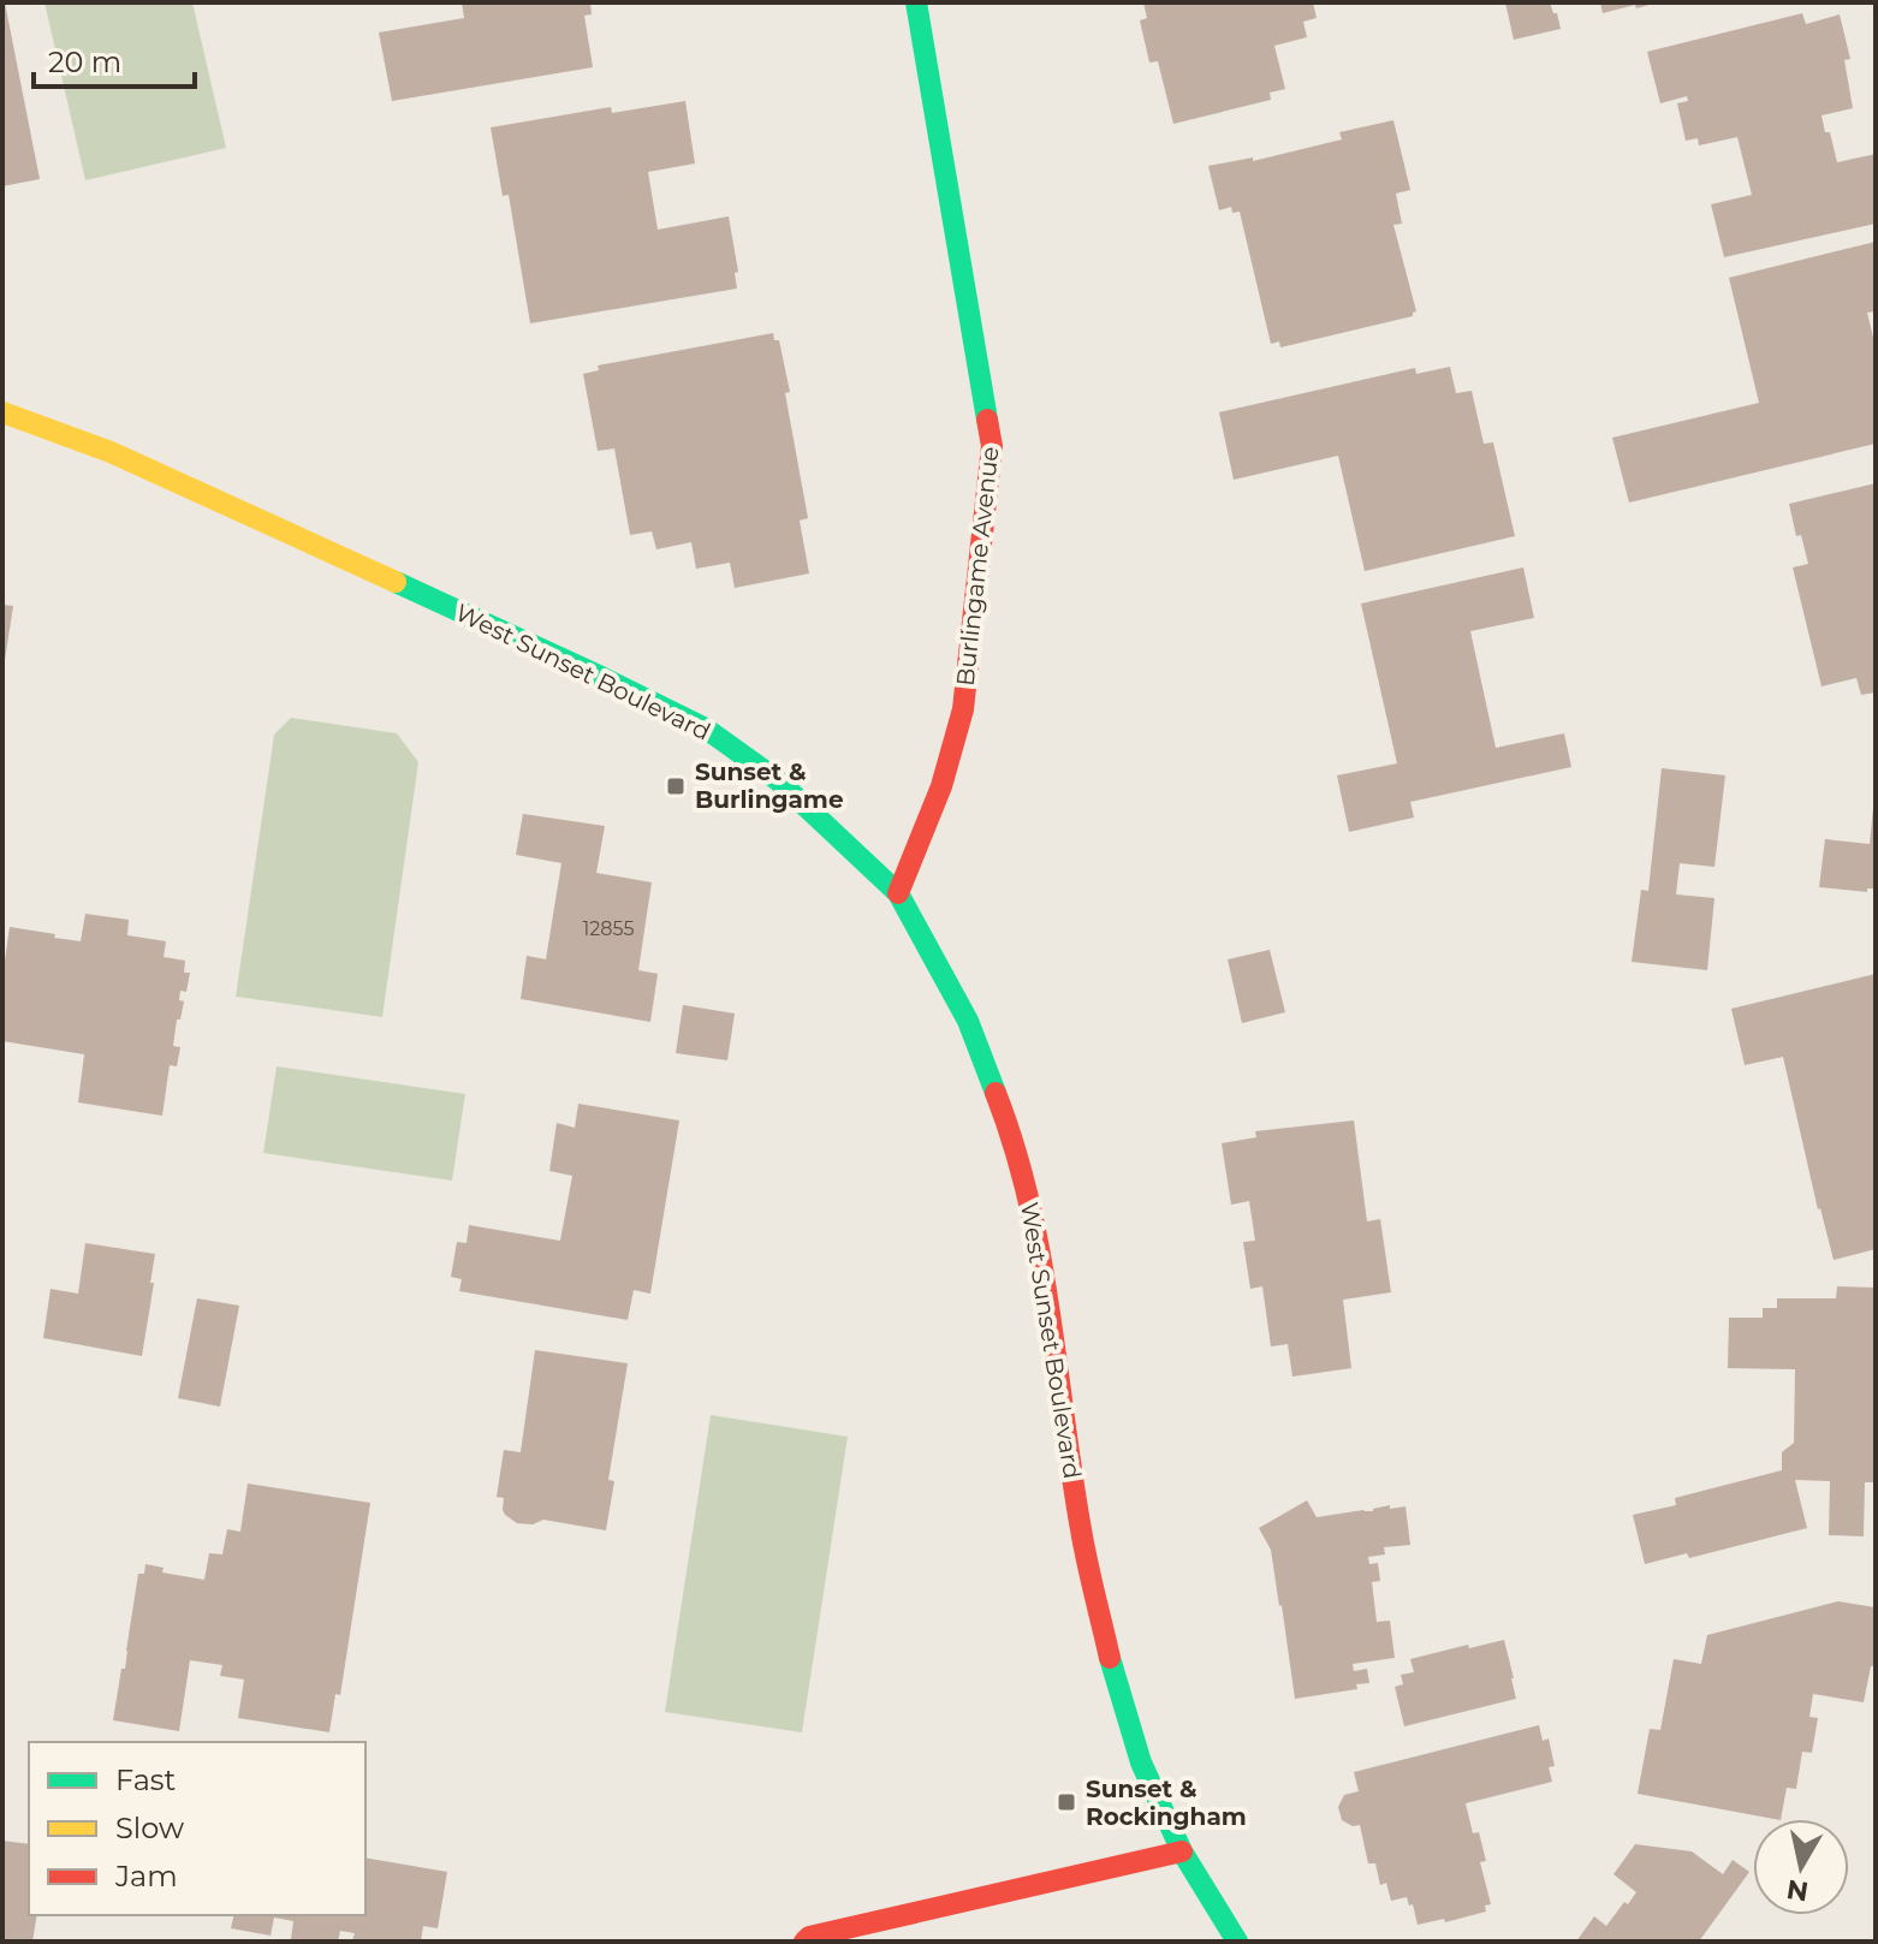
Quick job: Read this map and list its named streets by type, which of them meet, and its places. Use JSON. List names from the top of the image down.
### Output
{
  "streets": {
    "main road": ["Burlingame Avenue", "West Sunset Boulevard"]
  },
  "crossings": [
    ["Burlingame Avenue", "West Sunset Boulevard"]
  ],
  "places": {
    "transit": ["Sunset & Burlingame", "Sunset & Rockingham"]
  },
  "house_numbers": ["12855"],
  "legend": ["Fast", "Slow", "Jam"],
  "scale_bar": "20 m",
  "north": "bottom"
}
